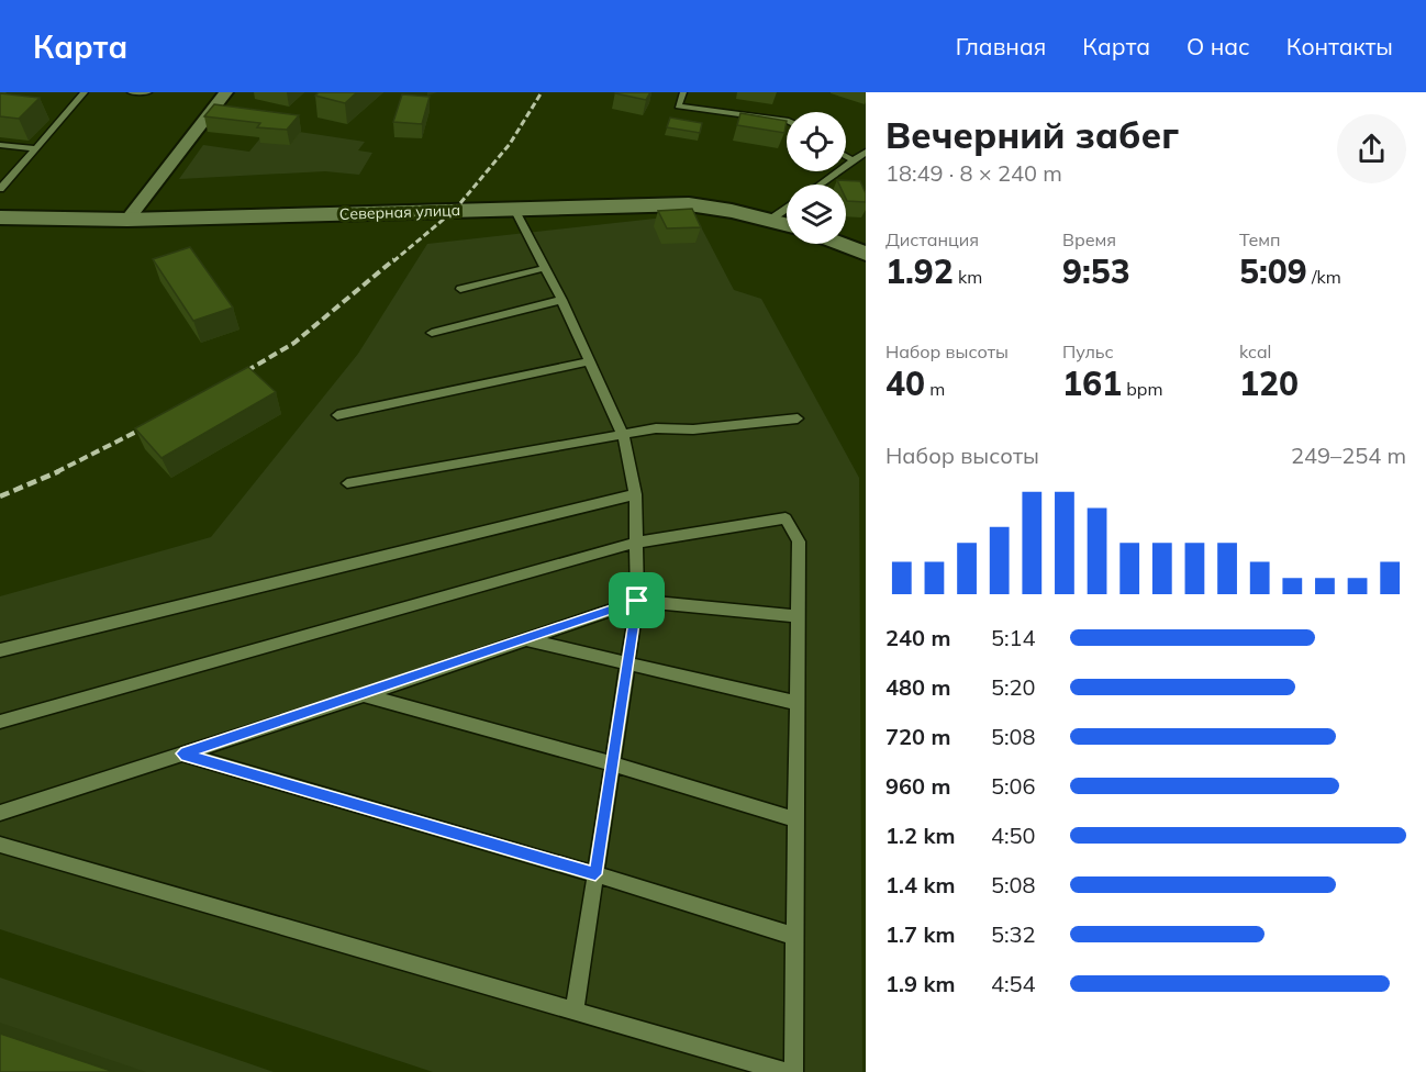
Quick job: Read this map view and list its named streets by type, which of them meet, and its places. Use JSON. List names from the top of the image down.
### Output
{
  "streets": {
    "street": ["Северная улица"]
  },
  "page": {
    "header": "Карта",
    "nav": [
      "Главная",
      "Карта",
      "О нас",
      "Контакты"
    ],
    "heading": ["Вечерний забег", "18:49 · 8 × 240 m"],
    "stats": [
      ["Дистанция", "1.92 km"],
      ["Время", "9:53"],
      ["Темп", "5:09 /km"],
      ["Набор высоты", "40 m"],
      ["Пульс", "161 bpm"],
      ["kcal", "120"]
    ],
    "chart": ["Набор высоты", "249–254 m"],
    "list": [
      {
        "name": "240 m",
        "note": "5:14"
      },
      {
        "name": "480 m",
        "note": "5:20"
      },
      {
        "name": "720 m",
        "note": "5:08"
      },
      {
        "name": "960 m",
        "note": "5:06"
      },
      {
        "name": "1.2 km",
        "note": "4:50"
      },
      {
        "name": "1.4 km",
        "note": "5:08"
      },
      {
        "name": "1.7 km",
        "note": "5:32"
      },
      {
        "name": "1.9 km",
        "note": "4:54"
      }
    ]
  }
}
